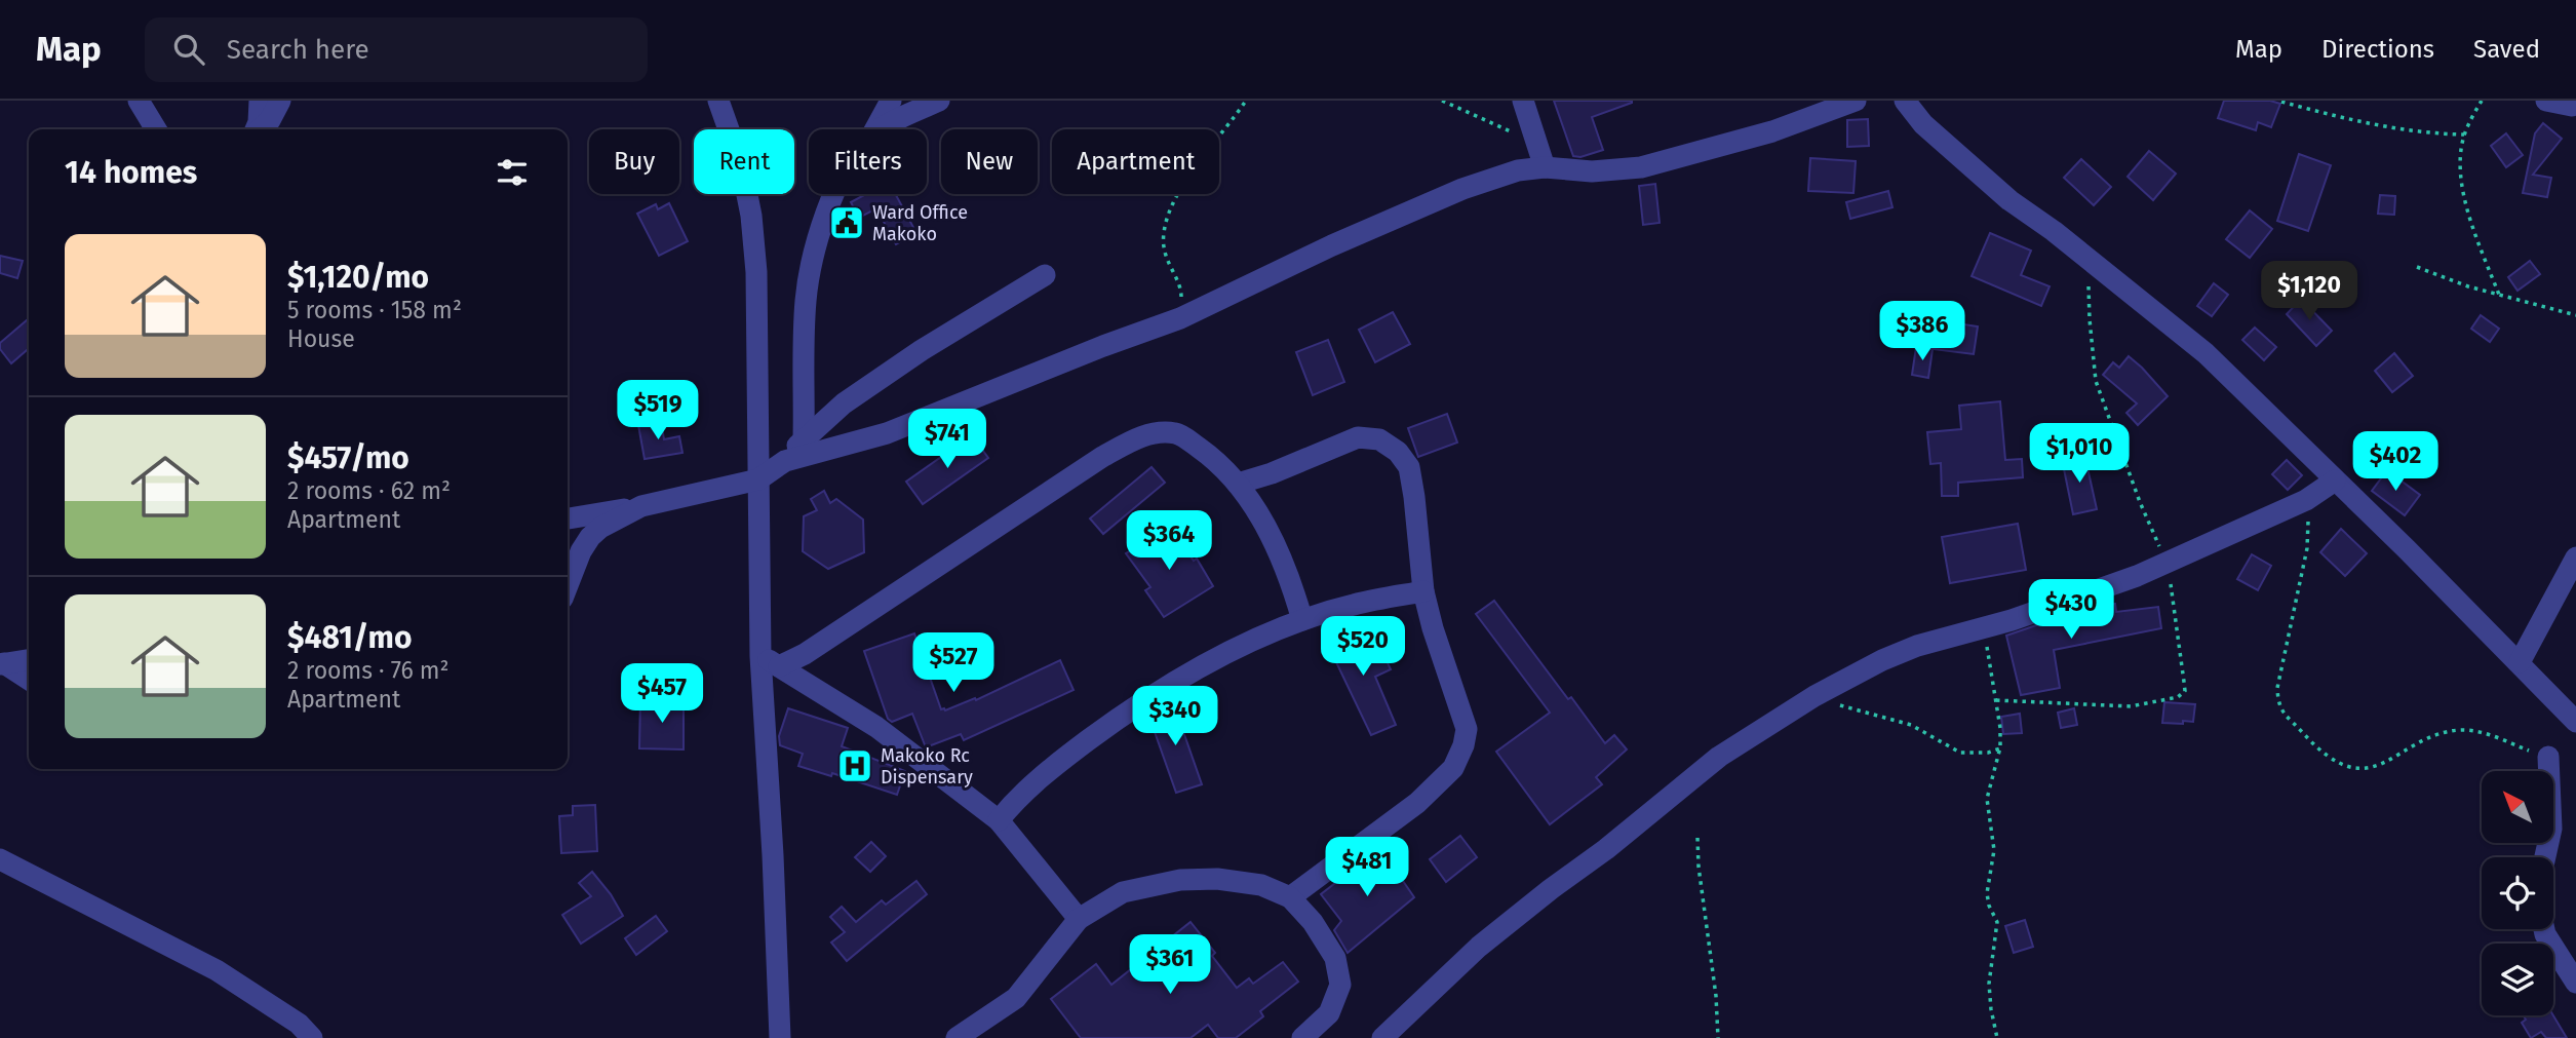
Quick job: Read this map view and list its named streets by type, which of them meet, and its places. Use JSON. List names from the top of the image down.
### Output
{
  "places": {
    "public building": ["Ward Office Makoko"],
    "hospital": ["Makoko Rc Dispensary"]
  },
  "north": "top left",
  "page": {
    "header": "Map",
    "search": "Search here",
    "nav": ["Map", "Directions", "Saved"],
    "chip": [
      "Buy",
      "Rent",
      "Filters",
      "New",
      "Apartment"
    ],
    "heading": "14 homes",
    "list": [
      {
        "name": "$1,120/mo",
        "note": "5 rooms · 158 m² · House"
      },
      {
        "name": "$457/mo",
        "note": "2 rooms · 62 m² · Apartment"
      },
      {
        "name": "$481/mo",
        "note": "2 rooms · 76 m² · Apartment"
      }
    ],
    "price": [
      "$1,120",
      "$386",
      "$519",
      "$741",
      "$1,010",
      "$402",
      "$364",
      "$430",
      "$520",
      "$527",
      "$457",
      "$340",
      "$481",
      "$361"
    ]
  }
}
